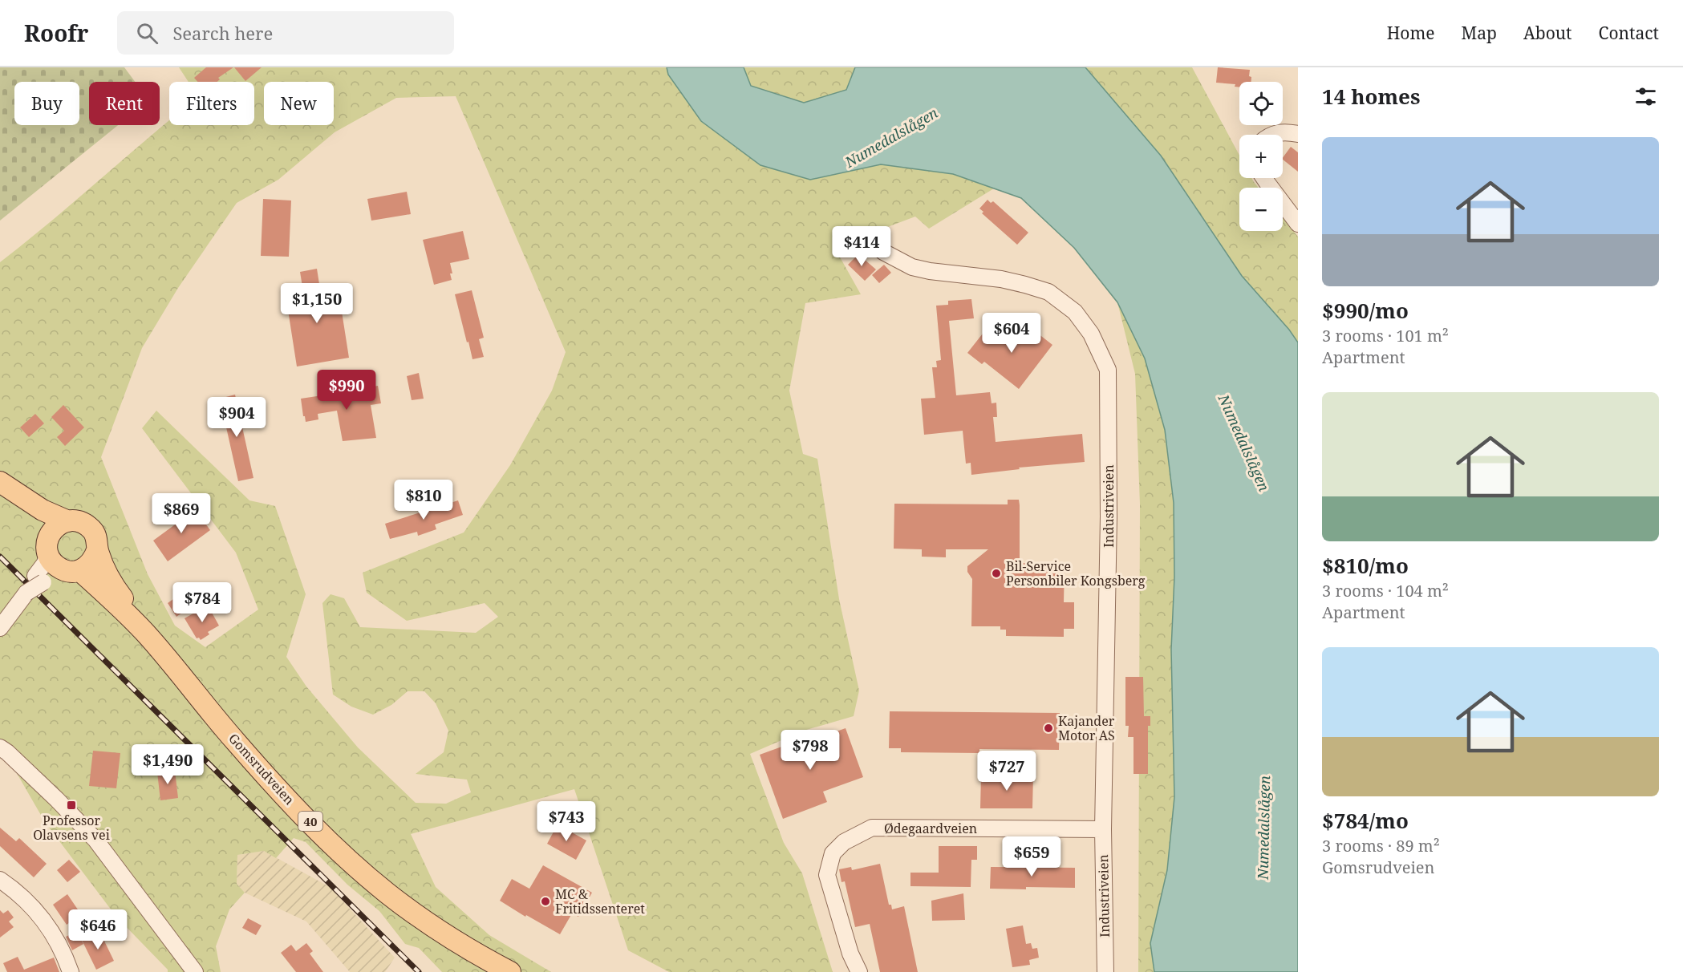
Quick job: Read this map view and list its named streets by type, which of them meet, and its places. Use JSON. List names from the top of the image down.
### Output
{
  "streets": {
    "main road": ["Gomsrudveien", "40"],
    "street": ["Industriveien", "Ødegaardveien"]
  },
  "crossings": [
    ["Industriveien", "Ødegaardveien"],
    ["Gomsrudveien", "40"]
  ],
  "water": ["Numedalslågen"],
  "places": {
    "other": ["Bil-Service Personbiler Kongsberg", "Kajander Motor AS", "MC & Fritidssenteret"],
    "transit": ["Professor Olavsens vei"]
  },
  "page": {
    "header": "Roofr",
    "search": "Search here",
    "nav": [
      "Home",
      "Map",
      "About",
      "Contact"
    ],
    "heading": "14 homes",
    "map_buttons": ["+", "−"],
    "chip": [
      "Buy",
      "Rent",
      "Filters",
      "New"
    ],
    "list": [
      {
        "name": "$990/mo",
        "note": "3 rooms · 101 m² · Apartment"
      },
      {
        "name": "$810/mo",
        "note": "3 rooms · 104 m² · Apartment"
      },
      {
        "name": "$784/mo",
        "note": "3 rooms · 89 m² · Gomsrudveien"
      }
    ],
    "price": [
      "$414",
      "$1,150",
      "$604",
      "$990",
      "$904",
      "$810",
      "$869",
      "$784",
      "$798",
      "$1,490",
      "$727",
      "$743",
      "$659",
      "$646"
    ]
  }
}
